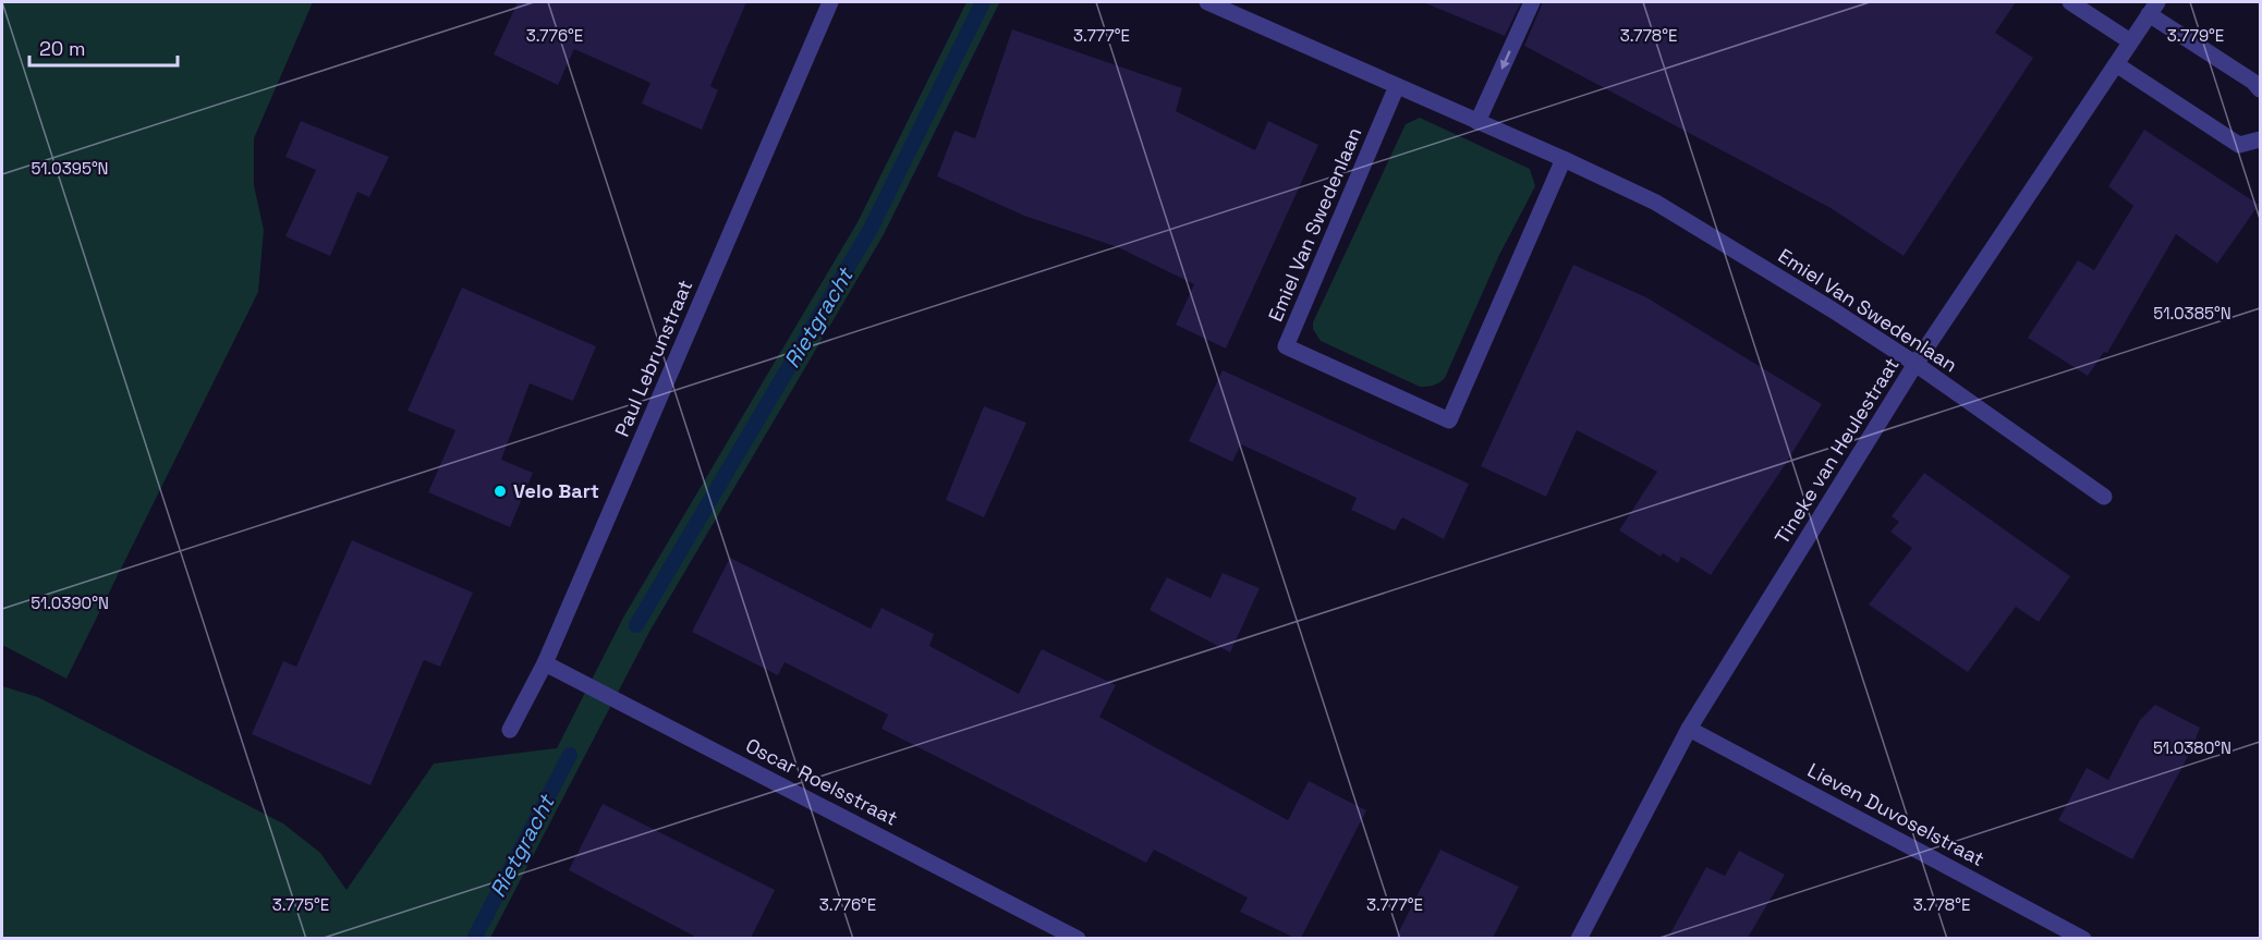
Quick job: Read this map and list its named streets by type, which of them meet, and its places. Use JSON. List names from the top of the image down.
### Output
{
  "streets": {
    "street": [
      "Emiel Van Swedenlaan",
      "Paul Lebrunstraat",
      "Tineke van Heulestraat",
      "Oscar Roelsstraat",
      "Lieven Duvoselstraat"
    ]
  },
  "crossings": [
    ["Emiel Van Swedenlaan", "Tineke van Heulestraat"],
    ["Paul Lebrunstraat", "Oscar Roelsstraat"],
    ["Tineke van Heulestraat", "Lieven Duvoselstraat"]
  ],
  "water": ["Rietgracht"],
  "places": ["Velo Bart"],
  "scale_bar": "20 m",
  "coordinates": [
    "3.779°E",
    "3.776°E",
    "3.777°E",
    "3.778°E",
    "51.0395°N",
    "51.0385°N",
    "51.0390°N",
    "51.0380°N",
    "3.775°E"
  ]
}
